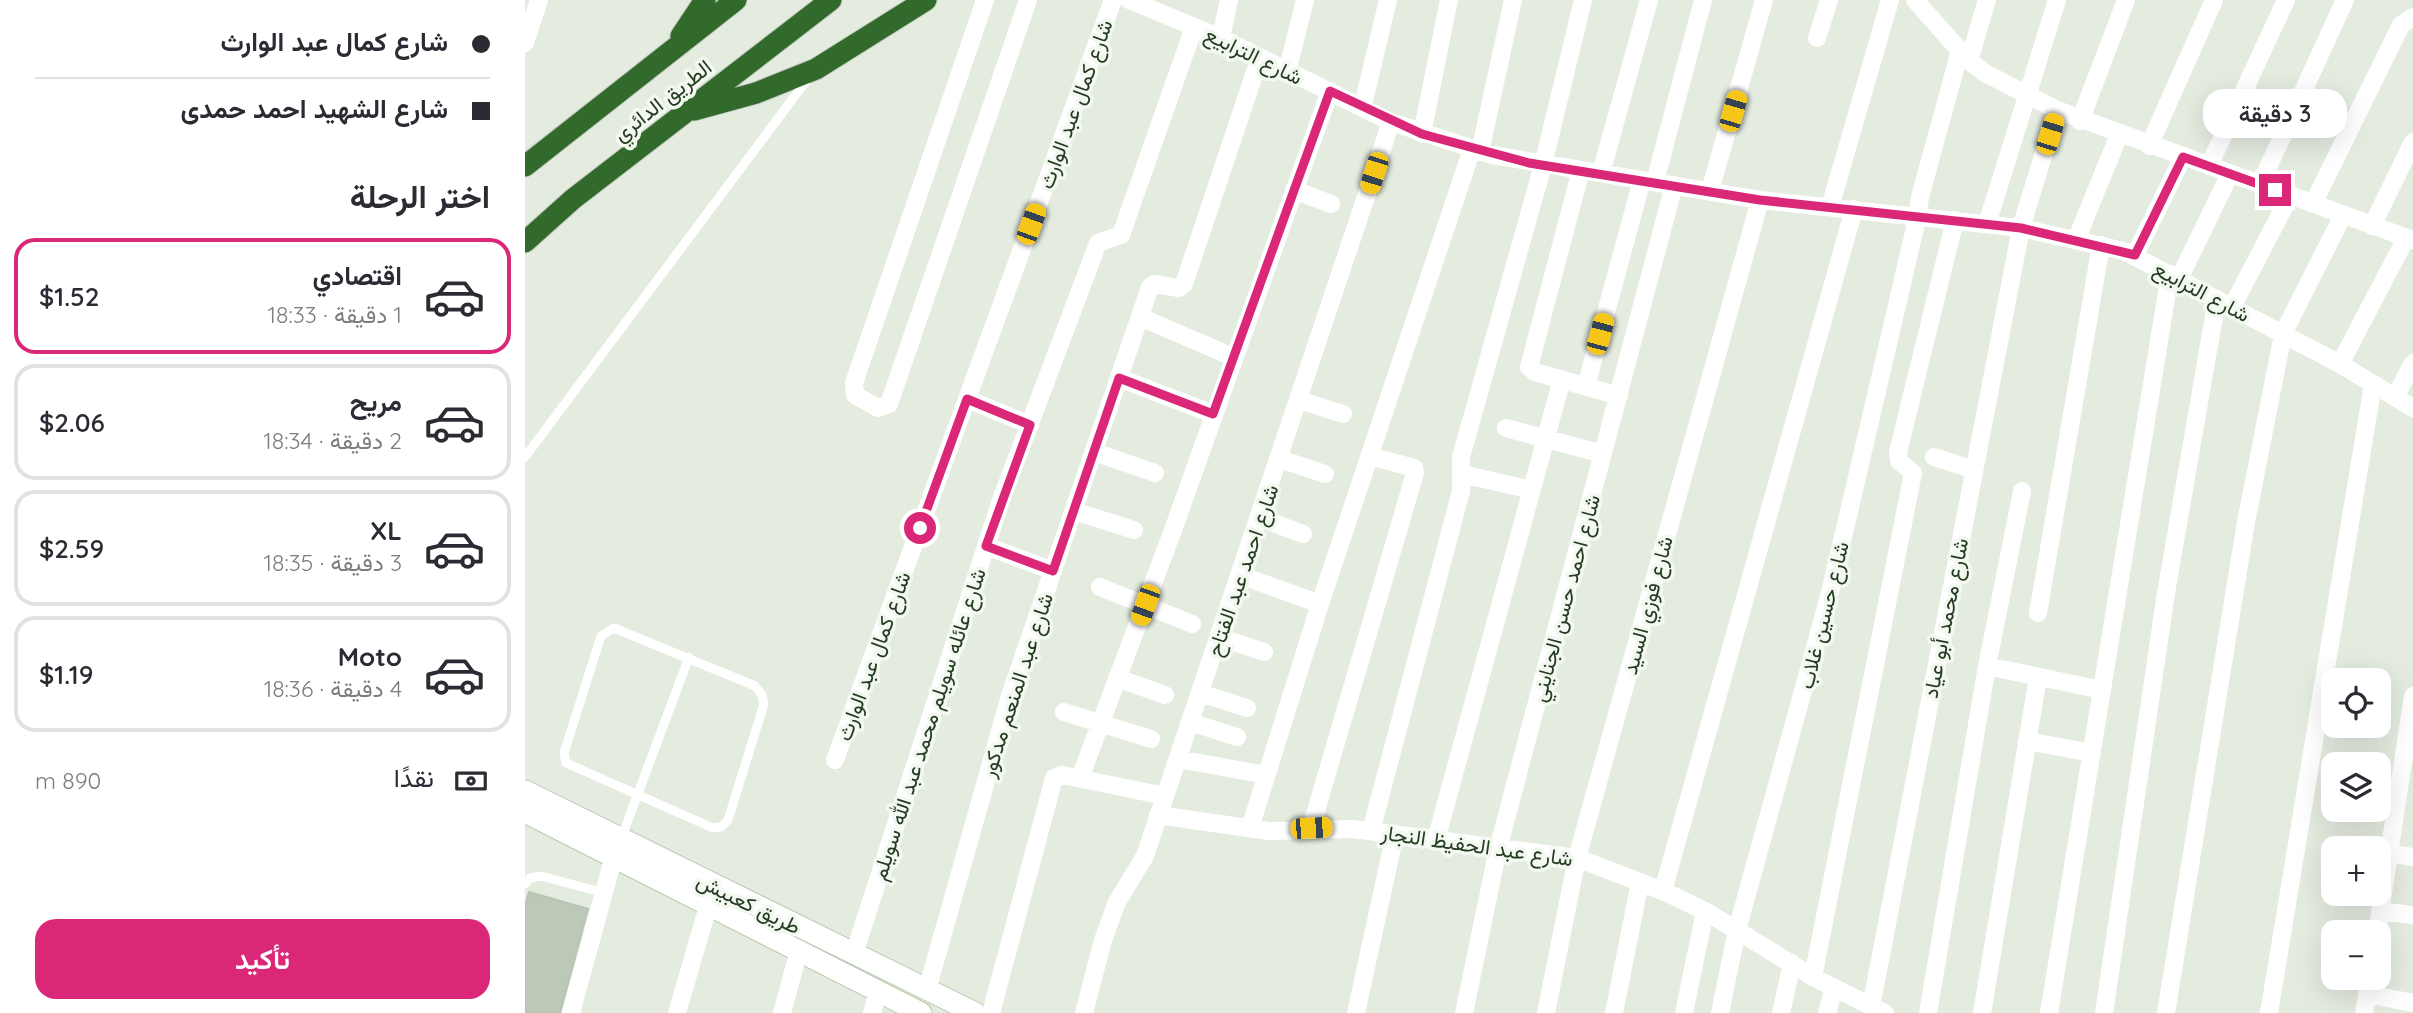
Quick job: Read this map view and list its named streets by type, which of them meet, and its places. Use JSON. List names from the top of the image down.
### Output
{
  "streets": {
    "highway": ["الطريق الدائري"],
    "street": [
      "شارع الترابيع",
      "شارع كمال عبد الوارث",
      "شارع احمد عبد الفتاح",
      "شارع احمد حسن الجنايني",
      "شارع فوزي السيد",
      "شارع حسين غلاب",
      "شارع محمد أبو عياد",
      "شارع عبد المنعم مدكور",
      "شارع عائله سويلم محمد عبد الله سويلم",
      "شارع عبد الحفيظ النجار",
      "طريق كعبيش"
    ]
  },
  "crossings": [
    ["شارع الترابيع", "شارع احمد عبد الفتاح"],
    ["شارع الترابيع", "شارع احمد حسن الجنايني"],
    ["شارع الترابيع", "شارع فوزي السيد"],
    ["شارع الترابيع", "شارع حسين غلاب"],
    ["شارع الترابيع", "شارع محمد أبو عياد"],
    ["شارع الترابيع", "شارع عبد المنعم مدكور"],
    ["شارع الترابيع", "شارع عائله سويلم محمد عبد الله سويلم"],
    ["شارع احمد عبد الفتاح", "شارع عبد الحفيظ النجار"],
    ["شارع احمد حسن الجنايني", "شارع عبد الحفيظ النجار"],
    ["شارع فوزي السيد", "شارع عبد الحفيظ النجار"],
    ["شارع حسين غلاب", "شارع عبد الحفيظ النجار"],
    ["شارع محمد أبو عياد", "شارع عبد الحفيظ النجار"],
    ["شارع عبد المنعم مدكور", "طريق كعبيش"],
    ["شارع عائله سويلم محمد عبد الله سويلم", "طريق كعبيش"]
  ],
  "page": {
    "banner": ["شارع كمال عبد الوارث", "شارع الشهيد احمد حمدى"],
    "bubble": "3 دقيقة",
    "heading": "اختر الرحلة",
    "list": [
      {
        "name": "اقتصادي",
        "note": "1 دقيقة · 18:33",
        "value": "$1.52"
      },
      {
        "name": "مريح",
        "note": "2 دقيقة · 18:34",
        "value": "$2.06"
      },
      {
        "name": "XL",
        "note": "3 دقيقة · 18:35",
        "value": "$2.59"
      },
      {
        "name": "Moto",
        "note": "4 دقيقة · 18:36",
        "value": "$1.19"
      }
    ],
    "map_buttons": ["+", "−"],
    "pay": ["نقدًا", "890 m"],
    "buttons": "تأكيد"
  }
}
